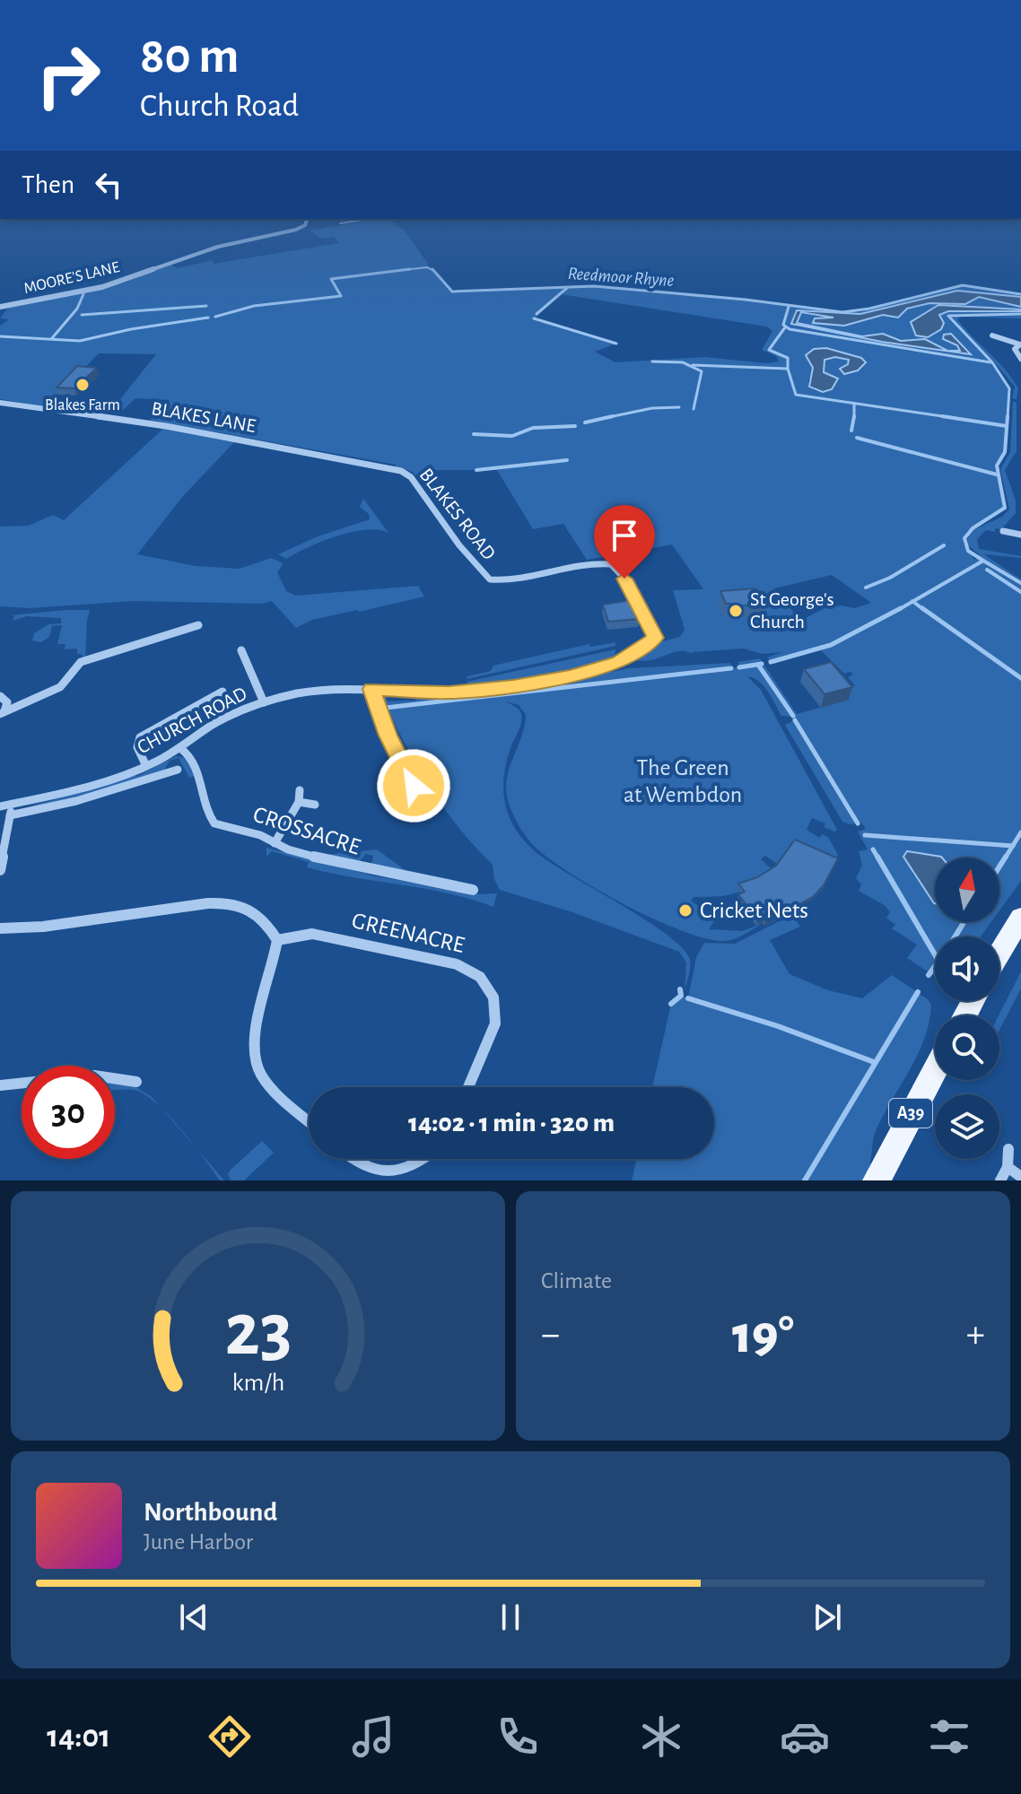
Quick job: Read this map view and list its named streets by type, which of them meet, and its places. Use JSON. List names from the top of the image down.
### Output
{
  "streets": {
    "main road": ["A39"],
    "street": [
      "MOORE'S LANE",
      "BLAKES LANE",
      "BLAKES ROAD",
      "CHURCH ROAD",
      "CROSSACRE",
      "GREENACRE"
    ]
  },
  "crossings": [
    ["BLAKES LANE", "BLAKES ROAD"],
    ["BLAKES ROAD", "CHURCH ROAD"],
    ["CHURCH ROAD", "CROSSACRE"]
  ],
  "water": ["Reedmoor Rhyne"],
  "parks": ["The Green at Wembdon"],
  "places": ["Blakes Farm", "St George's Church", "Cricket Nets"],
  "north": "top",
  "page": {
    "turn": ["80 m", "Church Road"],
    "then": "Then",
    "limit": "30",
    "trip": "14:02 · 1 min · 320 m",
    "tile": "Climate",
    "heat": ["−", "19°", "+"],
    "song": ["Northbound", "June Harbor"],
    "tabs": "14:01",
    "gauge": ["23", "km/h"]
  }
}
